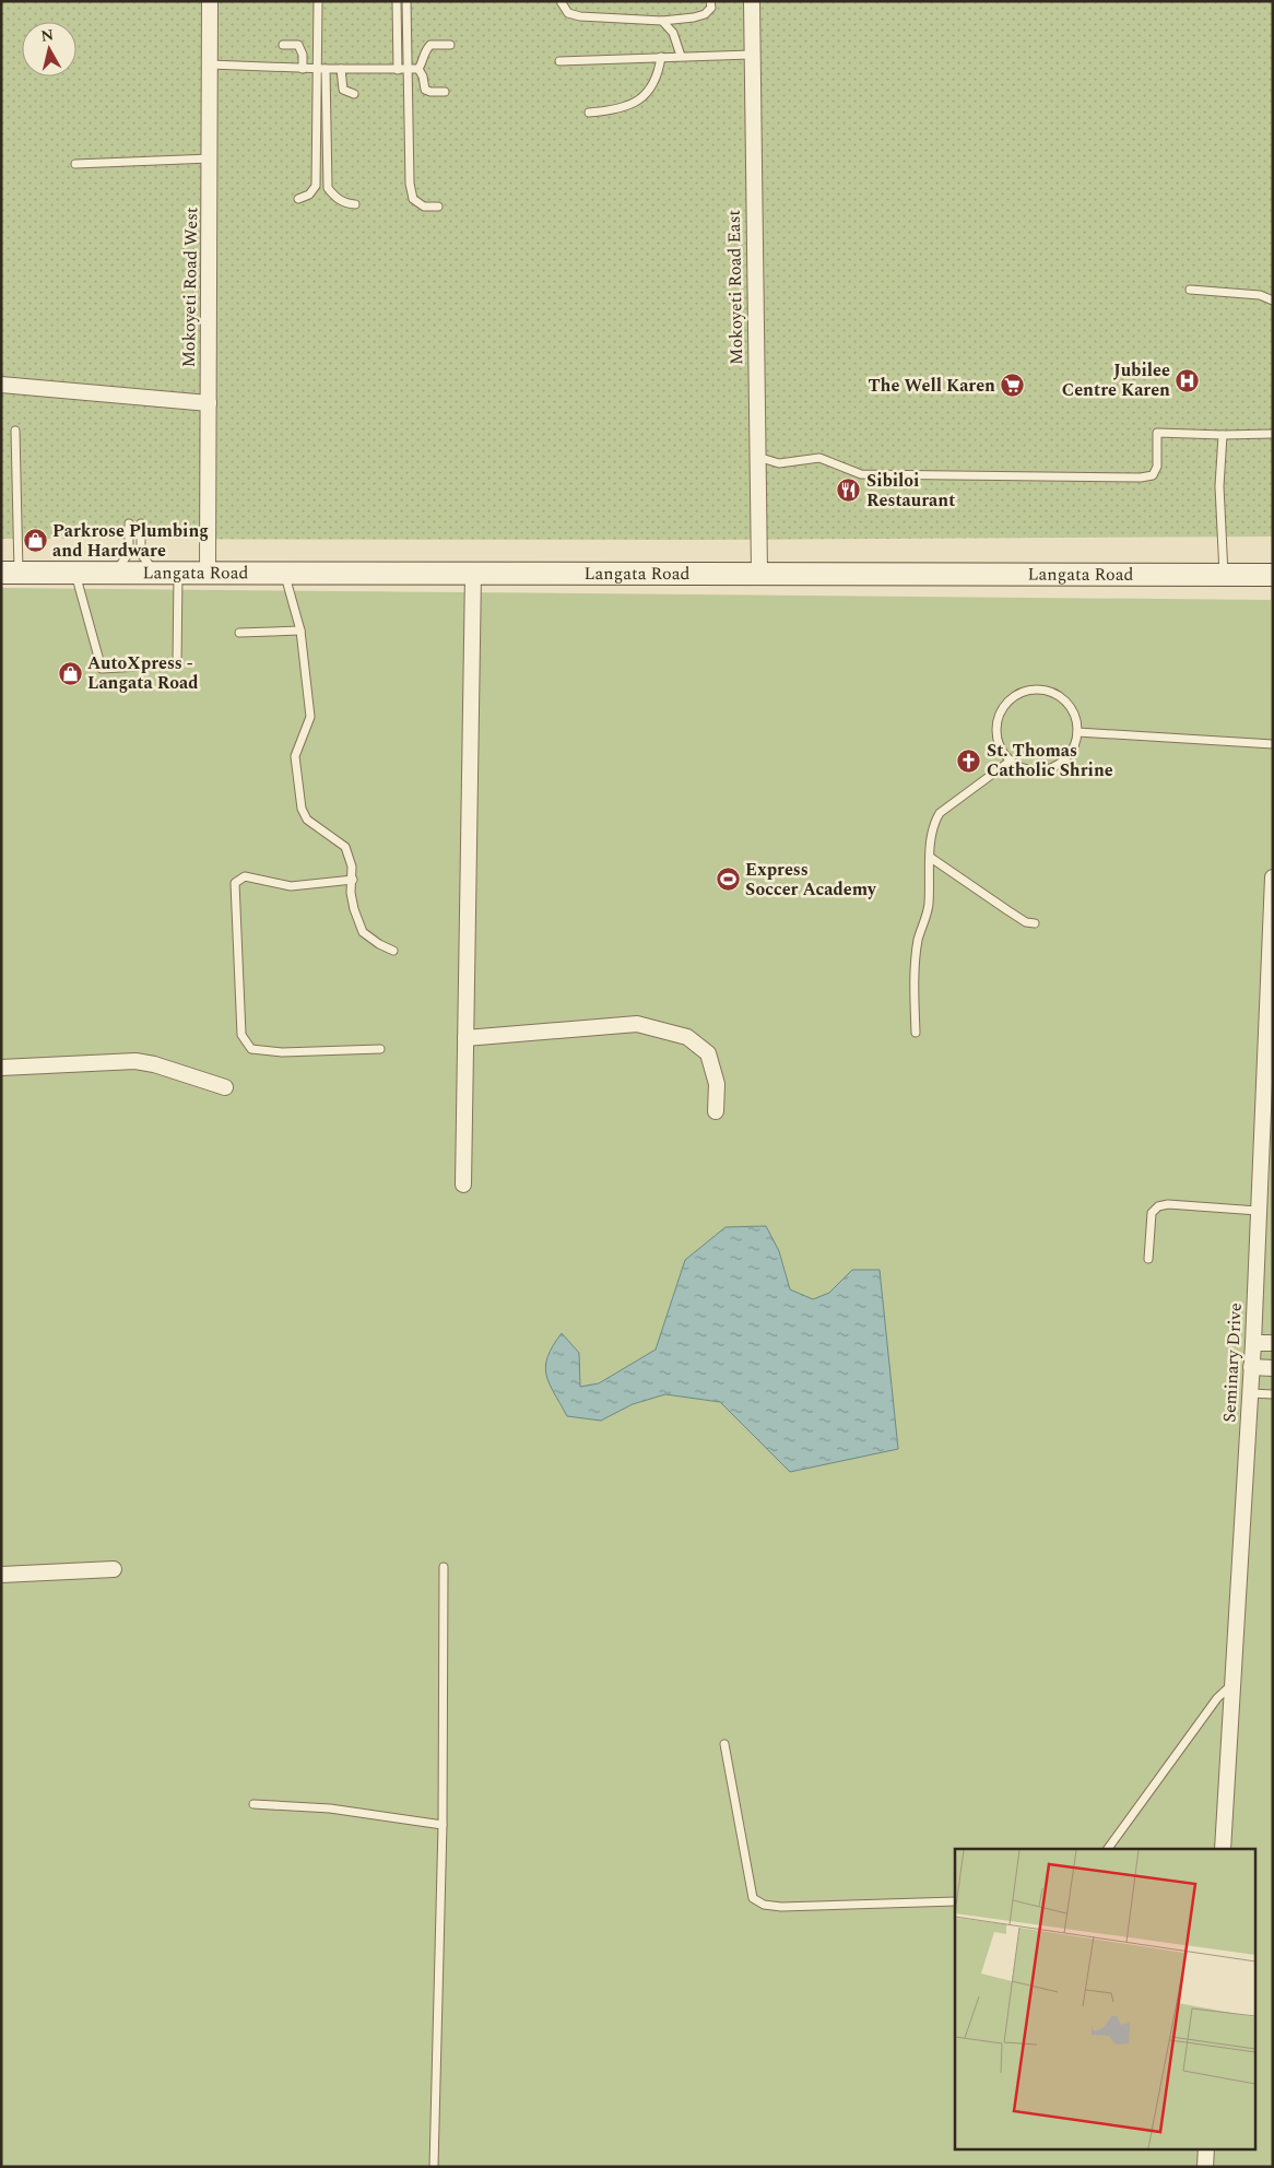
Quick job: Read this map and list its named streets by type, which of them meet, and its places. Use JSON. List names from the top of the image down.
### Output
{
  "streets": {
    "main road": ["Langata Road"],
    "street": ["Mokoyeti Road West", "Mokoyeti Road East", "Seminary Drive"]
  },
  "crossings": [
    ["Mokoyeti Road West", "Langata Road"],
    ["Mokoyeti Road East", "Langata Road"]
  ],
  "places": {
    "hospital": ["Jubilee Centre Karen"],
    "supermarket": ["The Well Karen"],
    "restaurant": ["Sibiloi Restaurant"],
    "shop": ["Parkrose Plumbing and Hardware", "AutoXpress - Langata Road"],
    "church": ["St. Thomas Catholic Shrine"],
    "sports": ["Express Soccer Academy"]
  },
  "north": "top"
}
